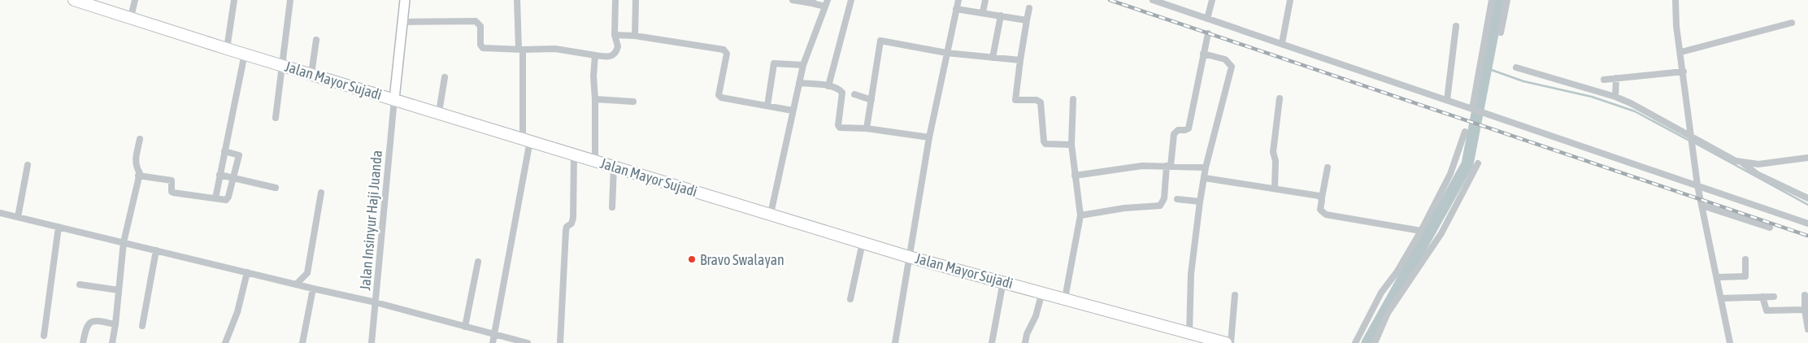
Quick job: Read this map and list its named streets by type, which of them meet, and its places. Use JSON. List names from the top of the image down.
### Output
{
  "streets": {
    "highway": ["Jalan Mayor Sujadi"],
    "street": ["Jalan Insinyur Haji Juanda"]
  },
  "crossings": [
    ["Jalan Mayor Sujadi", "Jalan Insinyur Haji Juanda"]
  ],
  "places": ["Bravo Swalayan"]
}
